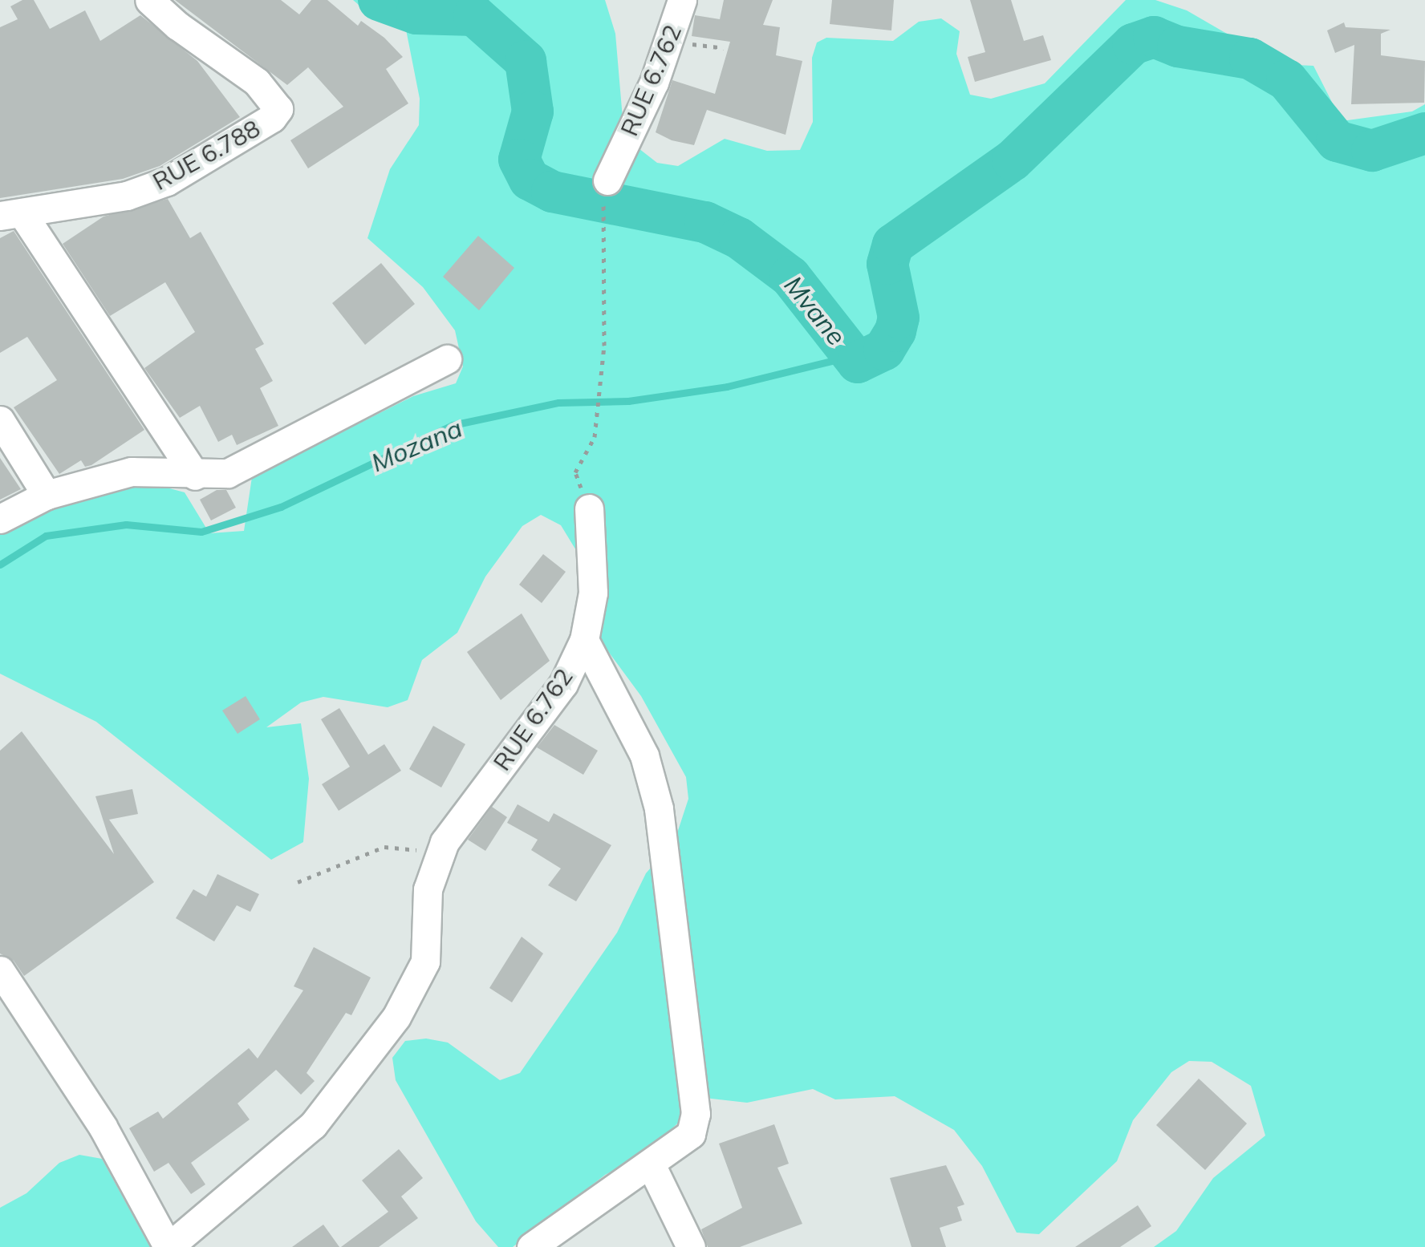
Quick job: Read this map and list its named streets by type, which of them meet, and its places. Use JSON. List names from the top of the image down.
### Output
{
  "streets": {
    "street": ["RUE 6.762", "RUE 6.788"]
  },
  "water": ["Mvane", "Mozana"]
}
